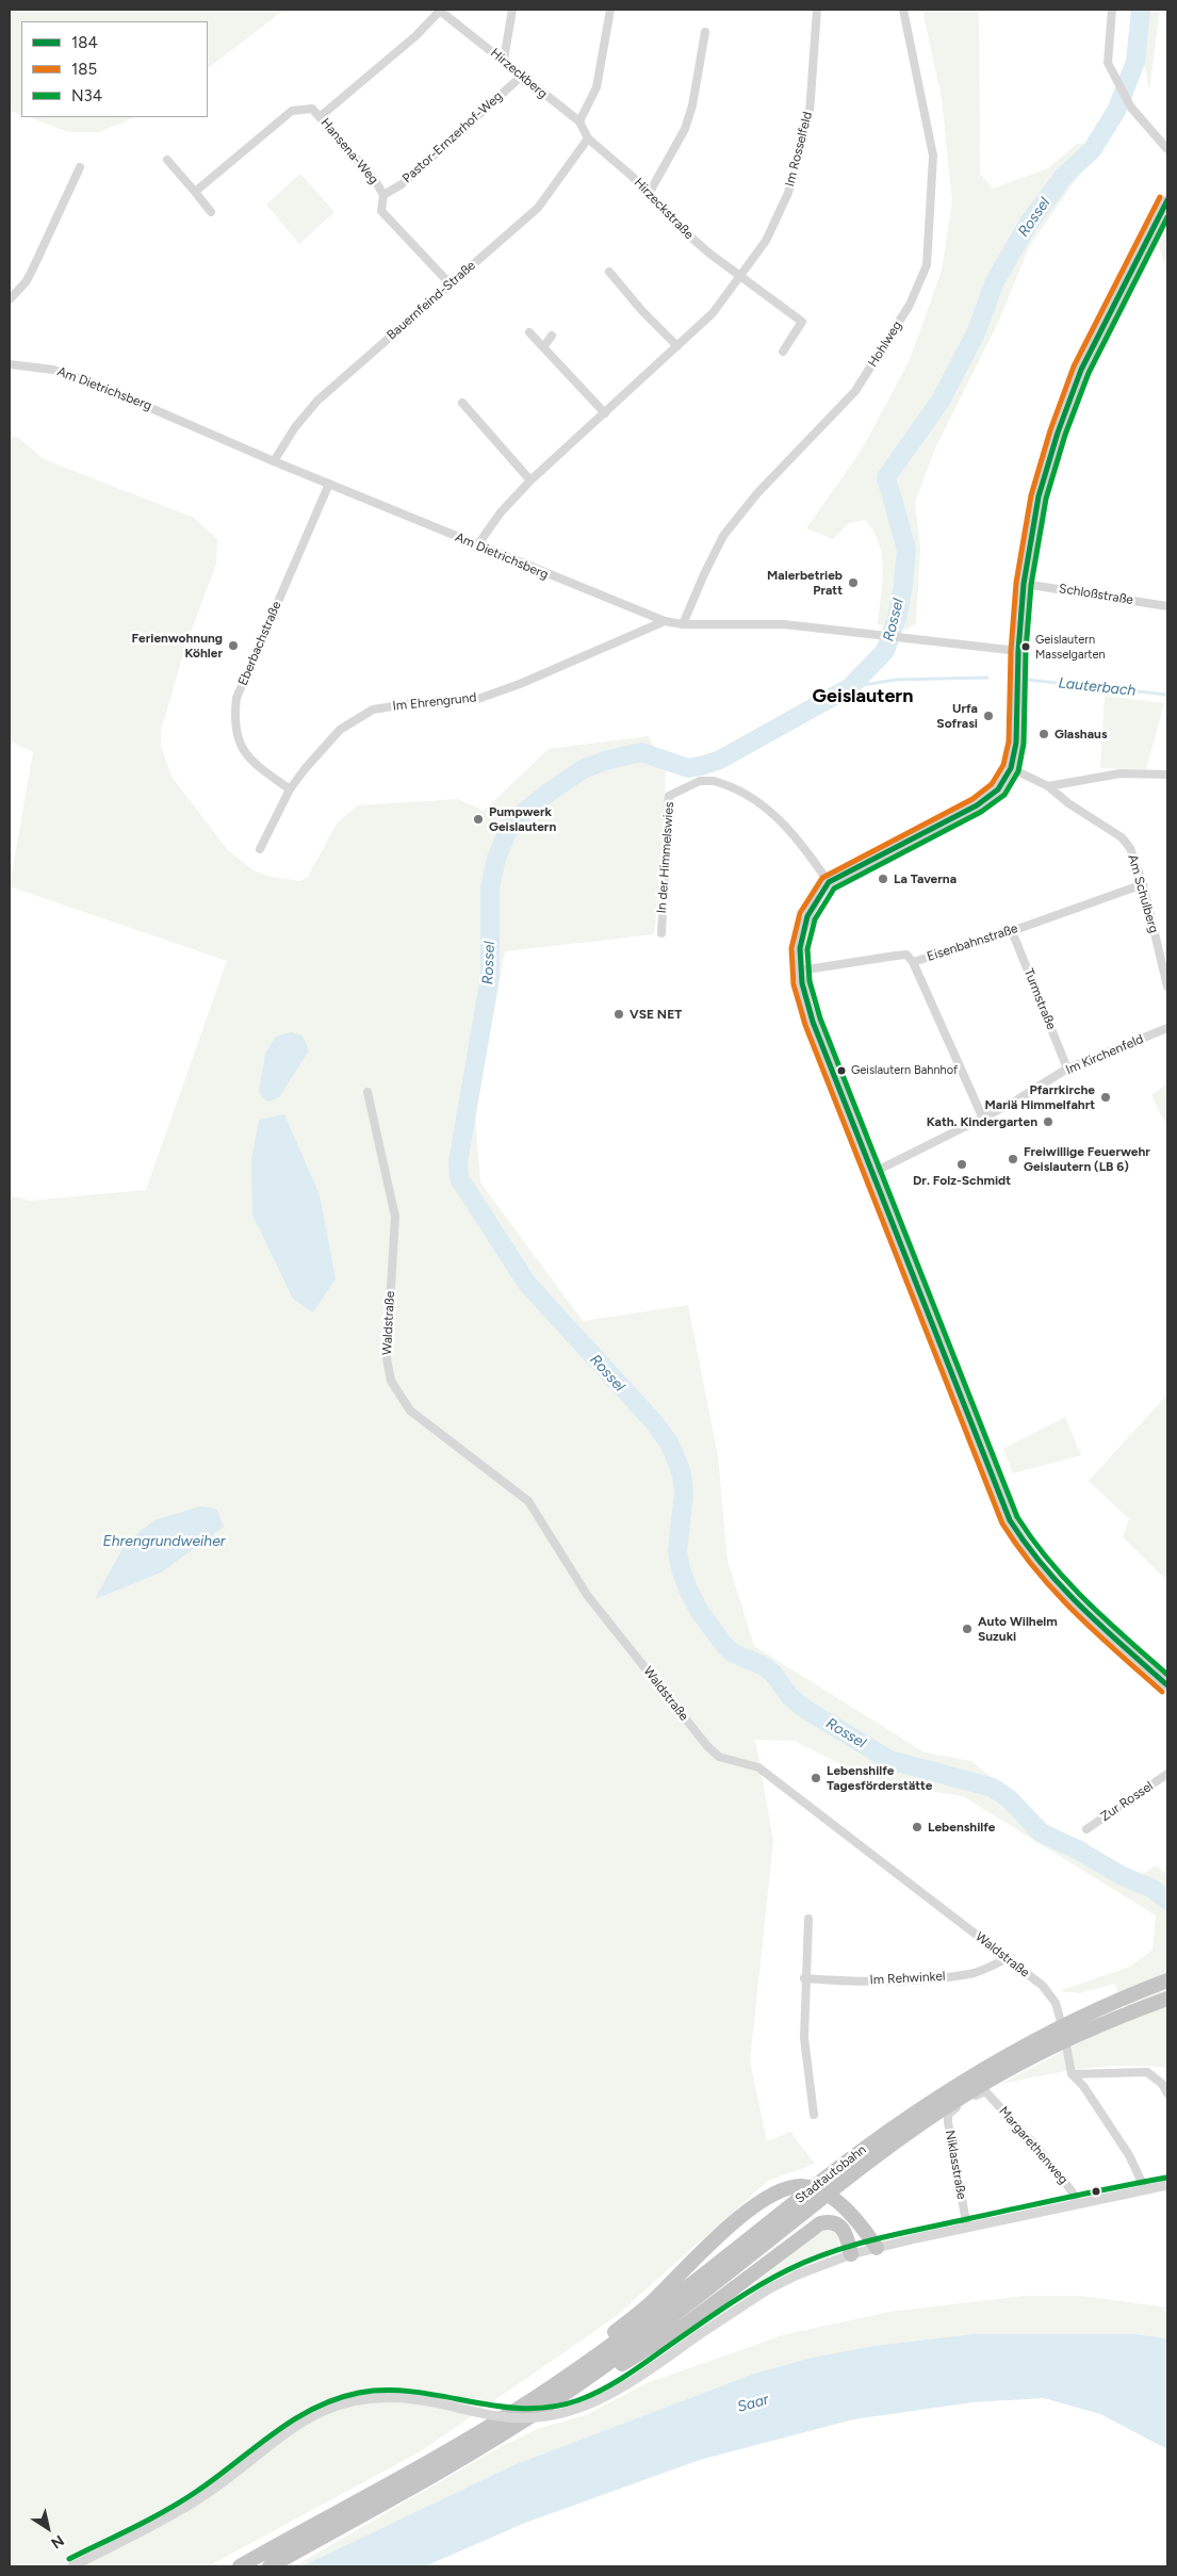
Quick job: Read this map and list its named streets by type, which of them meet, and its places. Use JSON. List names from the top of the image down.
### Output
{
  "streets": {
    "highway": ["Stadtautobahn"],
    "street": [
      "Hirzeckberg",
      "Pastor-Ernzerhof-Weg",
      "Im Rosselfeld",
      "Hansena-Weg",
      "Hirzeckstraße",
      "Bauernfeind-Straße",
      "Hohlweg",
      "Am Dietrichsberg",
      "Schloßstraße",
      "Eberbachstraße",
      "Im Ehrengrund",
      "In der Himmelswies",
      "Am Schulberg",
      "Eisenbahnstraße",
      "Turmstraße",
      "Im Kirchenfeld",
      "Waldstraße",
      "Zur Rossel",
      "Im Rehwinkel",
      "Margarethenweg",
      "Niklasstraße"
    ]
  },
  "crossings": [
    ["Hirzeckberg", "Pastor-Ernzerhof-Weg"],
    ["Hirzeckberg", "Hansena-Weg"],
    ["Hirzeckberg", "Hirzeckstraße"],
    ["Hirzeckberg", "Bauernfeind-Straße"],
    ["Pastor-Ernzerhof-Weg", "Hansena-Weg"],
    ["Im Rosselfeld", "Hirzeckstraße"],
    ["Im Rosselfeld", "Am Dietrichsberg"],
    ["Hansena-Weg", "Bauernfeind-Straße"],
    ["Hirzeckstraße", "Bauernfeind-Straße"],
    ["Bauernfeind-Straße", "Am Dietrichsberg"],
    ["Hohlweg", "Am Dietrichsberg"],
    ["Am Dietrichsberg", "Eberbachstraße"],
    ["Am Dietrichsberg", "Im Ehrengrund"],
    ["Eberbachstraße", "Im Ehrengrund"],
    ["Am Schulberg", "Eisenbahnstraße"],
    ["Eisenbahnstraße", "Turmstraße"],
    ["Turmstraße", "Im Kirchenfeld"],
    ["Waldstraße", "Im Rehwinkel"],
    ["Margarethenweg", "Niklasstraße"]
  ],
  "districts": ["Geislautern"],
  "water": [
    "Rossel",
    "Lauterbach",
    "Ehrengrundweiher",
    "Saar"
  ],
  "places": [
    "Malerbetrieb Pratt",
    "Ferienwohnung Köhler",
    "Geislautern Masselgarten",
    "Urfa Sofrasi",
    "Glashaus",
    "Pumpwerk Geislautern",
    "La Taverna",
    "VSE NET",
    "Geislautern Bahnhof",
    "Pfarrkirche Mariä Himmelfahrt",
    "Kath. Kindergarten",
    "Freiwillige Feuerwehr Geislautern (LB 6)",
    "Dr. Folz-Schmidt",
    "Auto Wilhelm Suzuki",
    "Lebenshilfe Tagesförderstätte",
    "Lebenshilfe"
  ],
  "lines": ["transit line 185", "transit line 184", "transit line N34"],
  "legend": ["184", "185", "N34"],
  "north": "bottom right"
}
